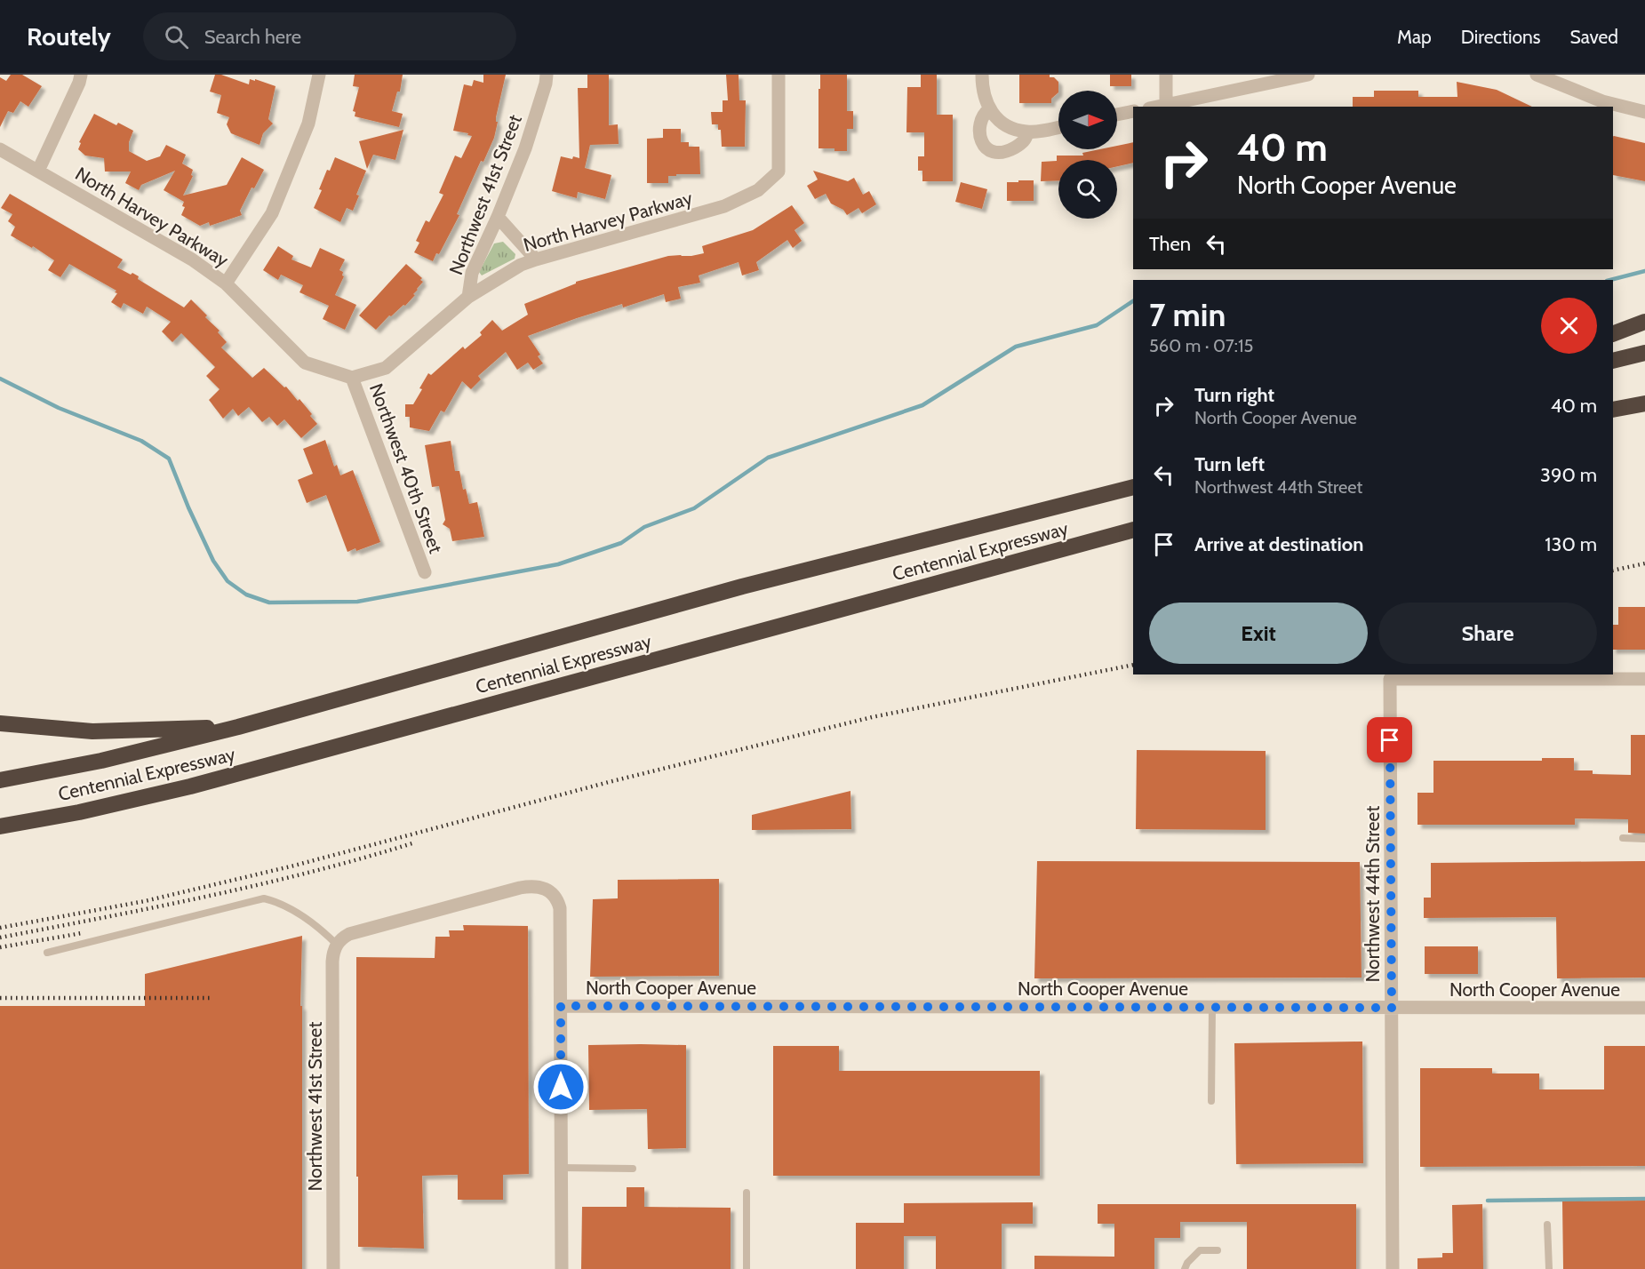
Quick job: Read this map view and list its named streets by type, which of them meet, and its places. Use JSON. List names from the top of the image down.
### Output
{
  "streets": {
    "highway": ["Centennial Expressway"],
    "street": [
      "Northwest 41st Street",
      "North Harvey Parkway",
      "Northwest 40th Street",
      "Northwest 44th Street",
      "North Cooper Avenue"
    ]
  },
  "crossings": [
    ["Northwest 41st Street", "North Harvey Parkway"],
    ["North Harvey Parkway", "Northwest 40th Street"],
    ["Northwest 44th Street", "North Cooper Avenue"]
  ],
  "north": "right",
  "page": {
    "header": "Routely",
    "search": "Search here",
    "nav": ["Map", "Directions", "Saved"],
    "turn": ["40 m", "North Cooper Avenue"],
    "then": "Then",
    "heading": ["7 min", "560 m · 07:15"],
    "list": [
      {
        "name": "Turn right",
        "note": "North Cooper Avenue",
        "value": "40 m"
      },
      {
        "name": "Turn left",
        "note": "Northwest 44th Street",
        "value": "390 m"
      },
      {
        "name": "Arrive at destination",
        "value": "130 m"
      }
    ],
    "buttons": ["Exit", "Share"]
  }
}
